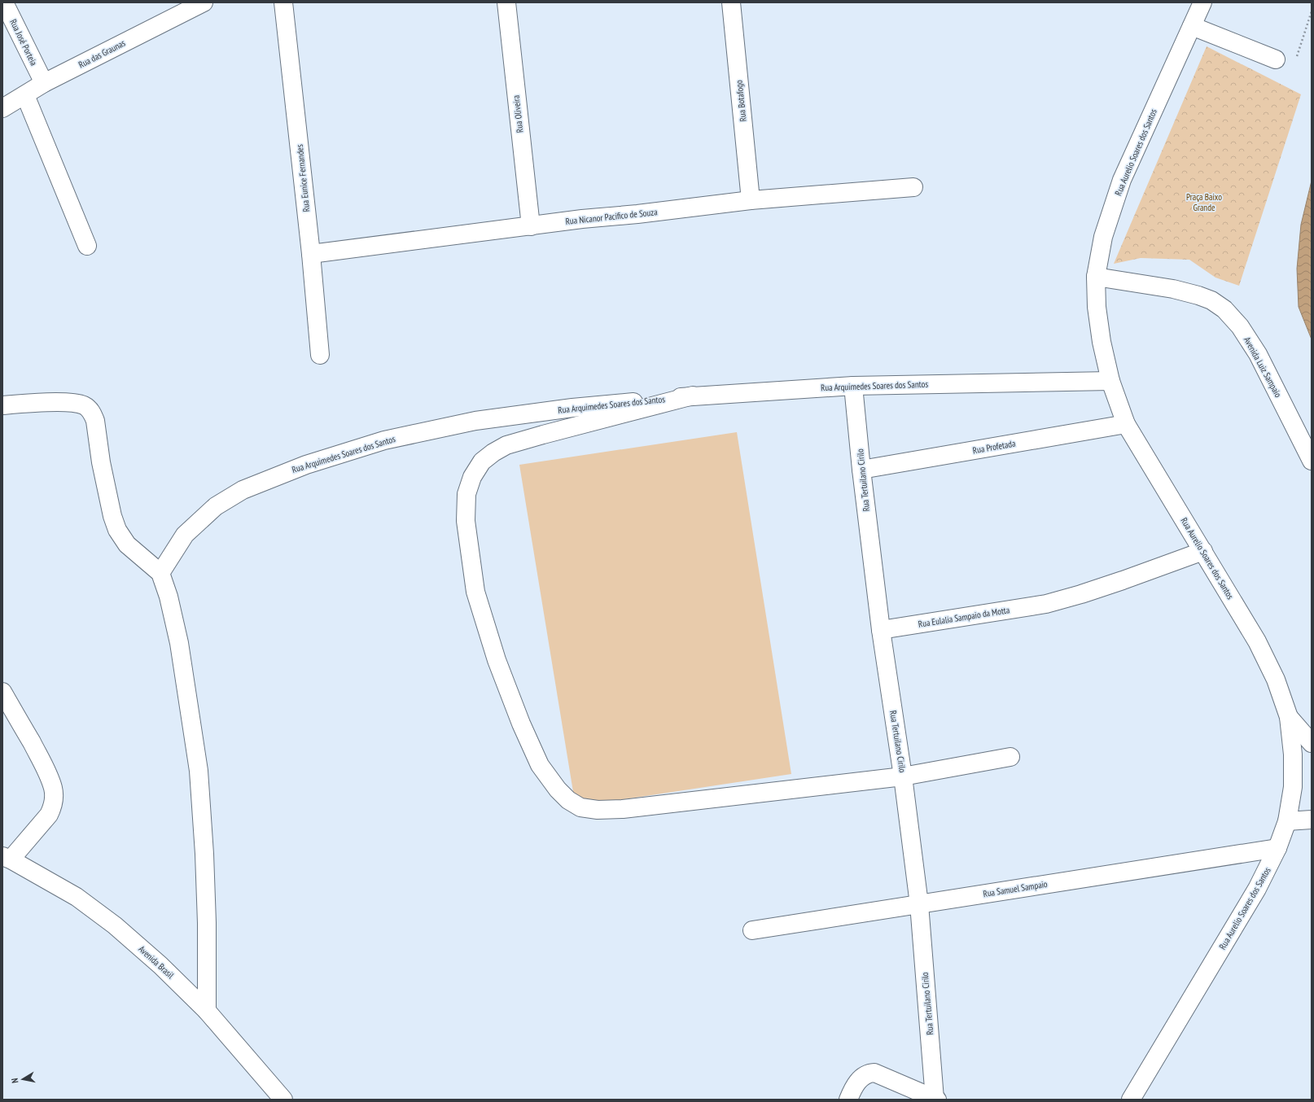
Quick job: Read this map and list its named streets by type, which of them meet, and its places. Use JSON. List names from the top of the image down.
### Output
{
  "streets": {
    "street": [
      "Rua José Porteia",
      "Rua das Graunas",
      "Rua Botafogo",
      "Rua Oliveira",
      "Rua Aurelio Soares dos Santos",
      "Rua Eunice Fernandes",
      "Rua Nicanor Pacifico de Souza",
      "Avenida Luiz Sampaio",
      "Rua Arquimedes Soares dos Santos",
      "Rua Profetada",
      "Rua Tertuilano Cirilo",
      "Rua Eulalia Sampaio da Motta",
      "Rua Samuel Sampaio",
      "Avenida Brasil"
    ]
  },
  "crossings": [
    ["Rua José Porteia", "Rua das Graunas"],
    ["Rua Botafogo", "Rua Nicanor Pacifico de Souza"],
    ["Rua Oliveira", "Rua Nicanor Pacifico de Souza"],
    ["Rua Aurelio Soares dos Santos", "Avenida Luiz Sampaio"],
    ["Rua Aurelio Soares dos Santos", "Rua Arquimedes Soares dos Santos"],
    ["Rua Aurelio Soares dos Santos", "Rua Profetada"],
    ["Rua Aurelio Soares dos Santos", "Rua Eulalia Sampaio da Motta"],
    ["Rua Aurelio Soares dos Santos", "Rua Samuel Sampaio"],
    ["Rua Eunice Fernandes", "Rua Nicanor Pacifico de Souza"],
    ["Rua Arquimedes Soares dos Santos", "Rua Tertuilano Cirilo"],
    ["Rua Profetada", "Rua Tertuilano Cirilo"],
    ["Rua Tertuilano Cirilo", "Rua Eulalia Sampaio da Motta"],
    ["Rua Tertuilano Cirilo", "Rua Samuel Sampaio"]
  ],
  "parks": ["Praça Baixo Grande"],
  "north": "left"
}
